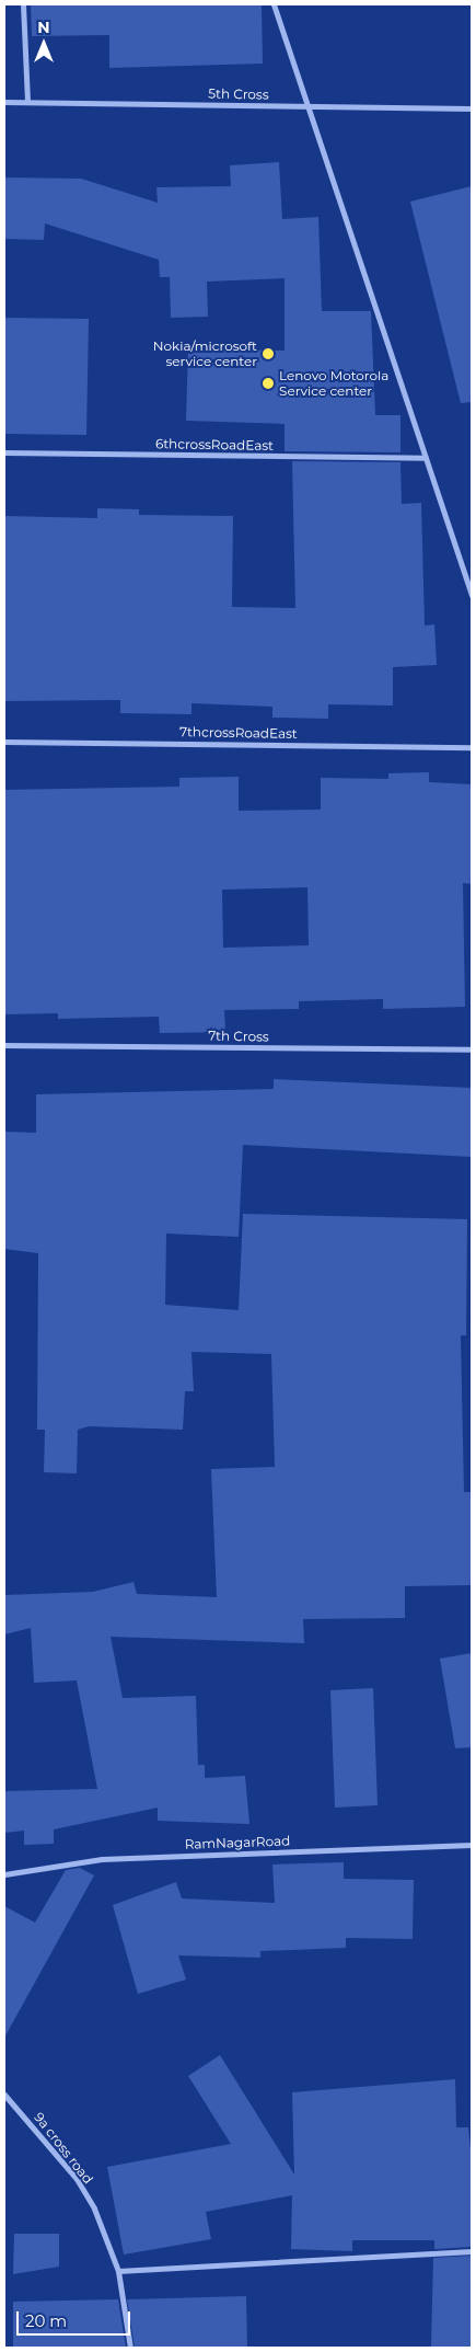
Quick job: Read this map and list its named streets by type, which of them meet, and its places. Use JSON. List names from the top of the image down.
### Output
{
  "streets": {
    "street": [
      "5th Cross",
      "6thcrossRoadEast",
      "7thcrossRoadEast",
      "7th Cross",
      "RamNagarRoad",
      "9a cross road"
    ]
  },
  "places": ["Nokia/microsoft service center", "Lenovo Motorola Service center"],
  "scale_bar": "20 m",
  "north": "top"
}
